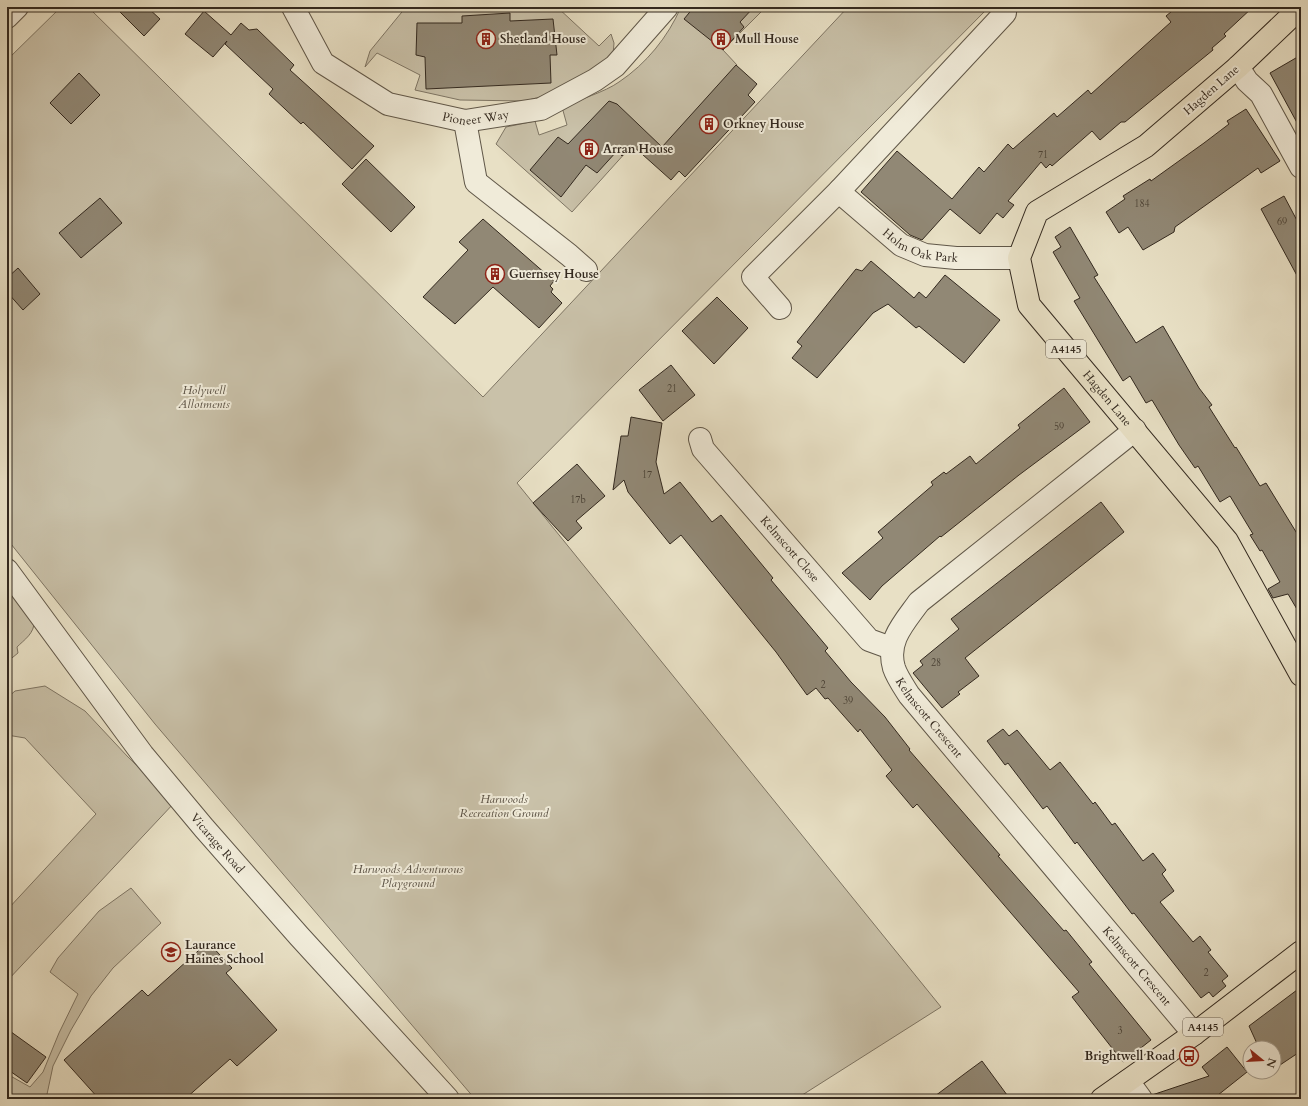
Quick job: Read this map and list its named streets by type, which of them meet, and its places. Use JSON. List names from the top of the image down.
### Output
{
  "streets": {
    "main road": ["Hagden Lane", "A4145"],
    "street": [
      "Pioneer Way",
      "Holm Oak Park",
      "Kelmscott Close",
      "Kelmscott Crescent",
      "Vicarage Road"
    ]
  },
  "crossings": [
    ["Hagden Lane", "Holm Oak Park"],
    ["A4145", "Kelmscott Crescent"],
    ["Kelmscott Close", "Kelmscott Crescent"]
  ],
  "parks": ["Holywell Allotments", "Harwoods Recreation Ground", "Harwoods Adventurous Playground"],
  "places": {
    "building": [
      "Shetland House",
      "Mull House",
      "Orkney House",
      "Arran House",
      "Guernsey House"
    ],
    "school or university": ["Laurance Haines School"],
    "bus stop": ["Brightwell Road"]
  },
  "house_numbers": [
    "71",
    "184",
    "69",
    "21",
    "59",
    "17",
    "17b",
    "28",
    "2",
    "39",
    "2",
    "3"
  ],
  "north": "right"
}
